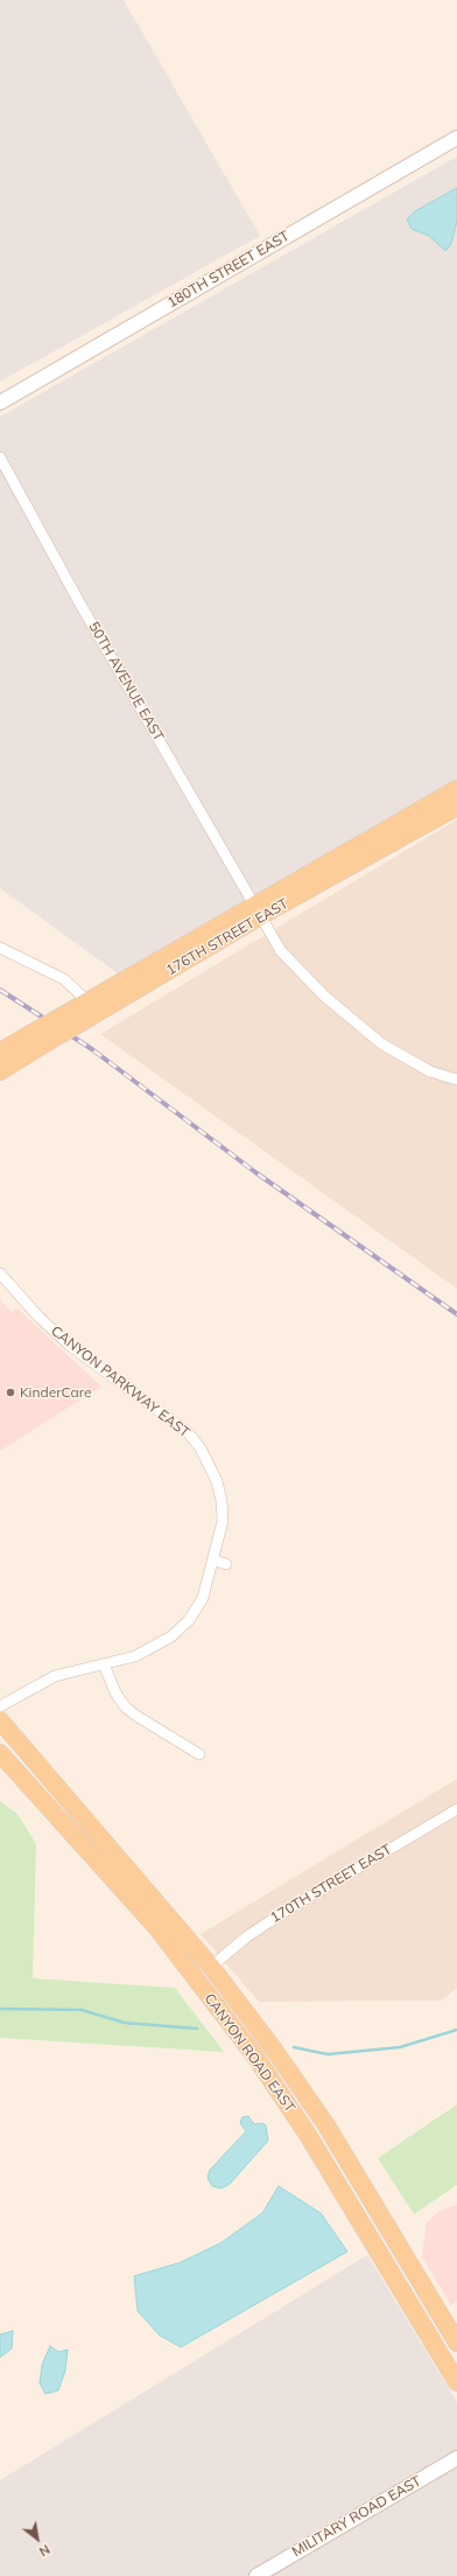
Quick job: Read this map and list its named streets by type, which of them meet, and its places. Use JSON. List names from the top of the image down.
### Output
{
  "streets": {
    "main road": ["176TH STREET EAST", "CANYON ROAD EAST"],
    "street": [
      "180TH STREET EAST",
      "50TH AVENUE EAST",
      "CANYON PARKWAY EAST",
      "170TH STREET EAST",
      "MILITARY ROAD EAST"
    ]
  },
  "crossings": [
    ["50TH AVENUE EAST", "176TH STREET EAST"],
    ["170TH STREET EAST", "CANYON ROAD EAST"]
  ],
  "places": ["KinderCare"],
  "north": "bottom right"
}
